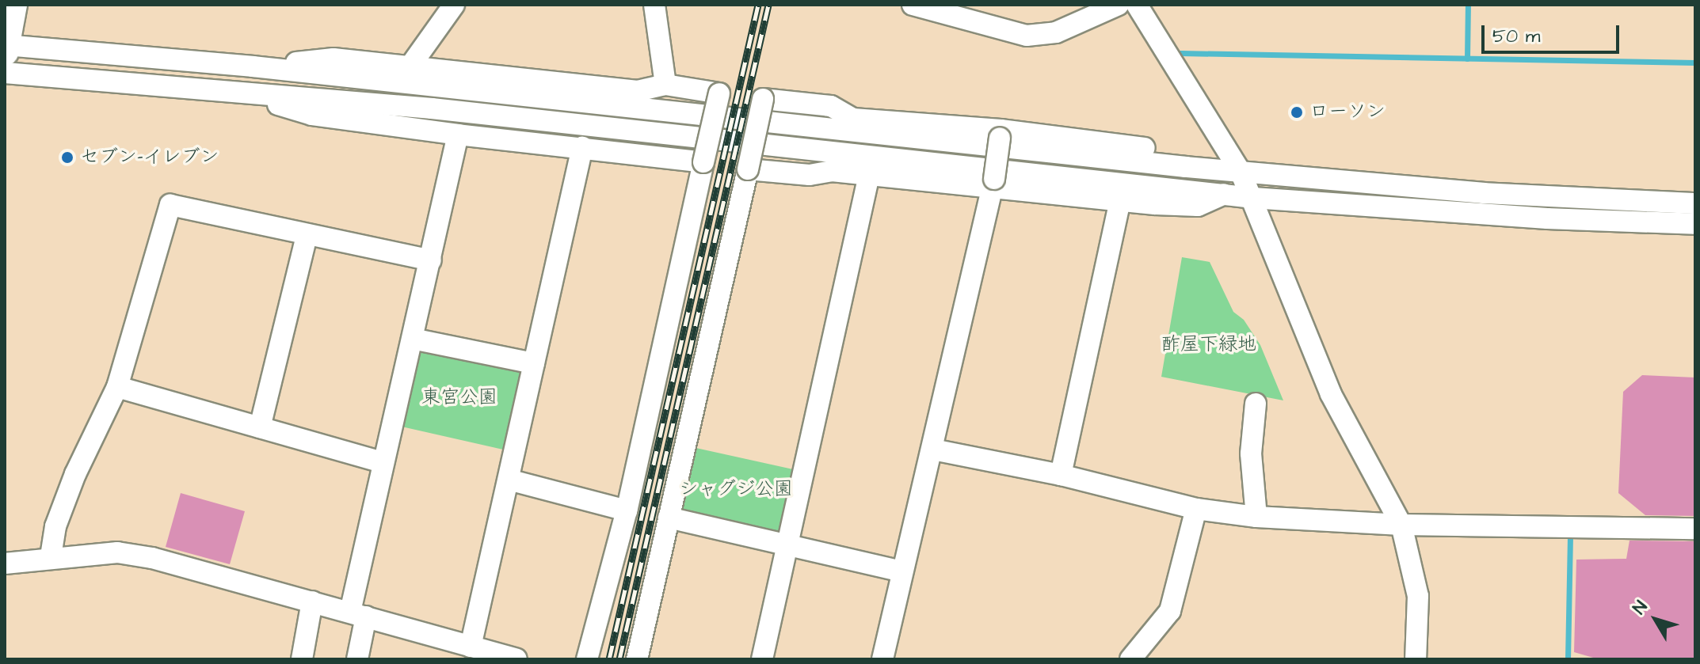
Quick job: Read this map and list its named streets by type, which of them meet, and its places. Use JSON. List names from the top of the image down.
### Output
{
  "parks": ["酢屋下緑地", "東宮公園", "シャグジ公園"],
  "places": ["ローソン", "セブン-イレブン"],
  "scale_bar": "50 m",
  "north": "top left"
}
